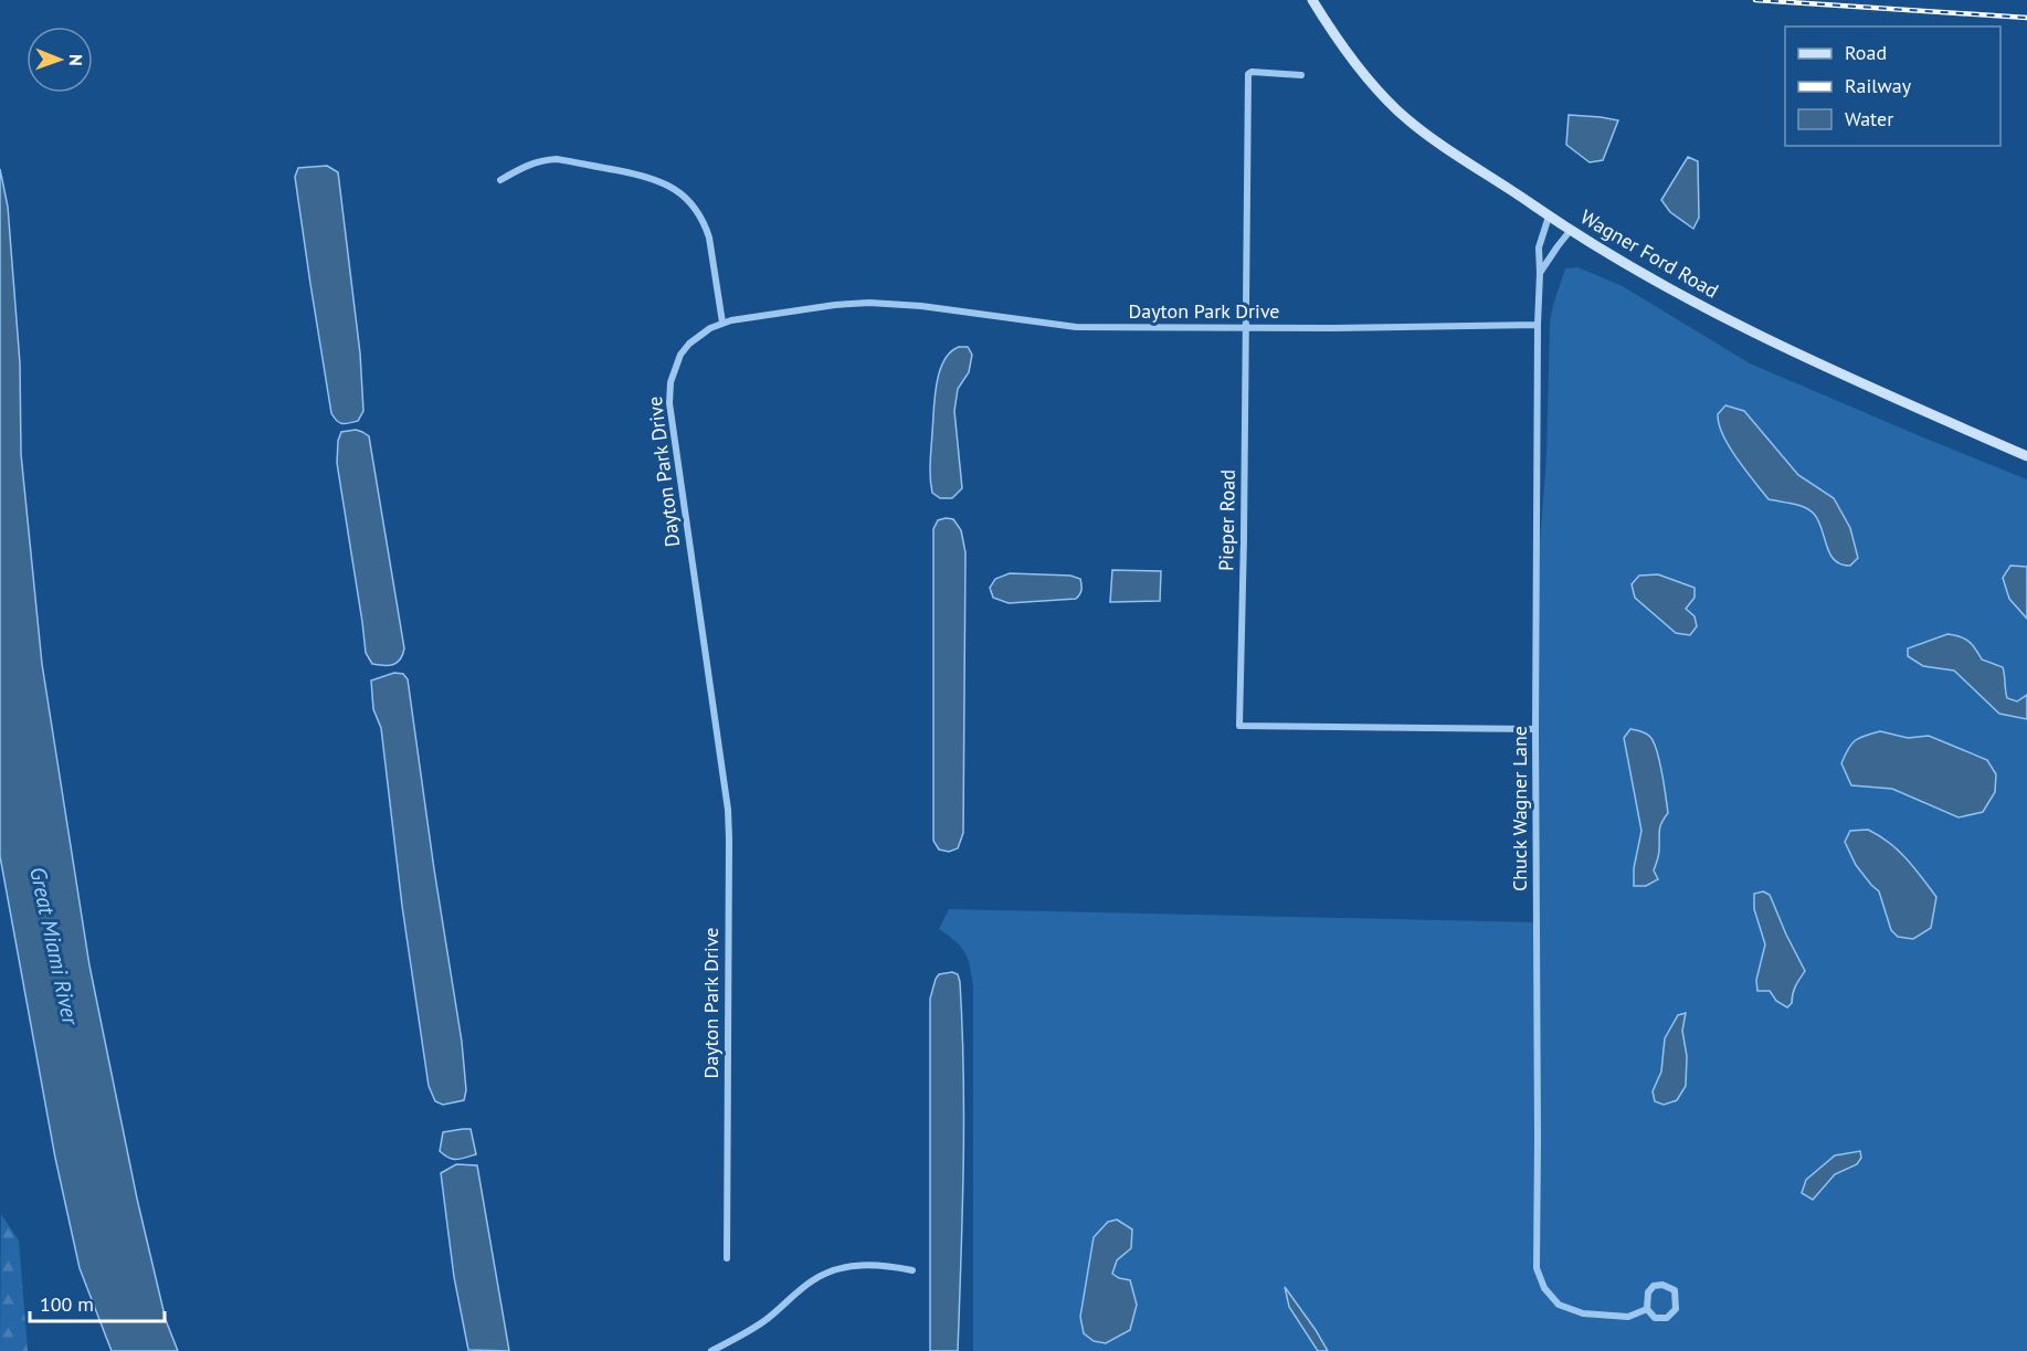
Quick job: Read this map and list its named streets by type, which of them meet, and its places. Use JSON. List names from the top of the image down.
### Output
{
  "streets": {
    "main road": ["Wagner Ford Road"],
    "street": ["Dayton Park Drive", "Pieper Road", "Chuck Wagner Lane"]
  },
  "crossings": [
    ["Wagner Ford Road", "Chuck Wagner Lane"],
    ["Dayton Park Drive", "Pieper Road"],
    ["Dayton Park Drive", "Chuck Wagner Lane"],
    ["Pieper Road", "Chuck Wagner Lane"]
  ],
  "water": ["Great Miami River"],
  "legend": ["Road", "Railway", "Water"],
  "scale_bar": "100 m",
  "north": "right"
}
